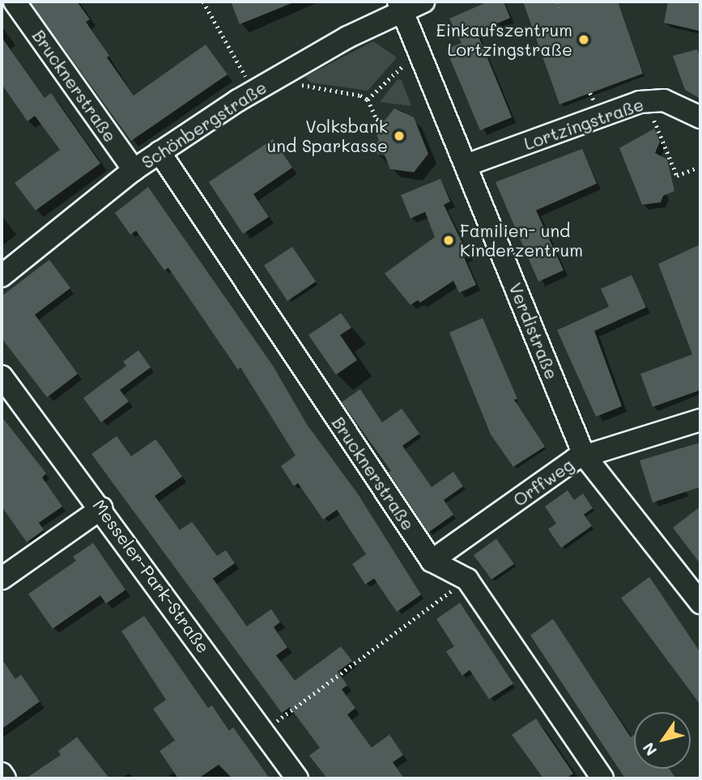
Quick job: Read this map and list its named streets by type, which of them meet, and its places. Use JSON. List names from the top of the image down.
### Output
{
  "streets": {
    "street": [
      "Brucknerstraße",
      "Lortzingstraße",
      "Schönbergstraße",
      "Verdistraße",
      "Orffweg",
      "Messeler-Park-Straße"
    ]
  },
  "crossings": [
    ["Brucknerstraße", "Schönbergstraße"],
    ["Brucknerstraße", "Orffweg"],
    ["Lortzingstraße", "Verdistraße"],
    ["Schönbergstraße", "Verdistraße"],
    ["Verdistraße", "Orffweg"]
  ],
  "places": ["Einkaufszentrum Lortzingstraße", "Volksbank und Sparkasse", "Familien- und Kinderzentrum"],
  "north": "bottom left"
}
